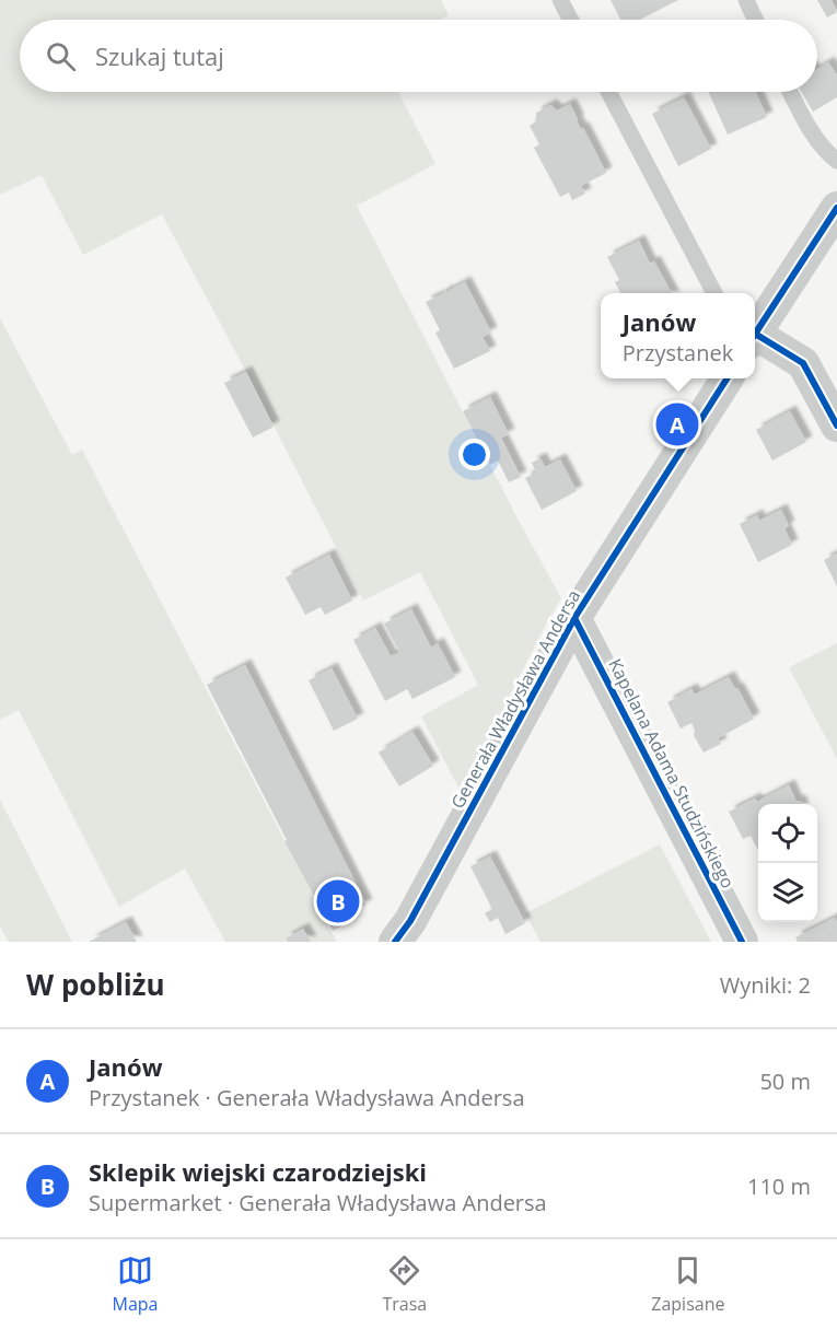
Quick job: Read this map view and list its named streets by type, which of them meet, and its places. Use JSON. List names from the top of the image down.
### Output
{
  "streets": {
    "street": ["Generała Władysława Andersa", "Kapelana Adama Studzińskiego"]
  },
  "crossings": [
    ["Generała Władysława Andersa", "Kapelana Adama Studzińskiego"]
  ],
  "page": {
    "search": "Szukaj tutaj",
    "popup": ["Janów", "Przystanek"],
    "pins": ["A", "B"],
    "heading": ["W pobliżu", "Wyniki: 2"],
    "list": [
      {
        "mark": "A",
        "name": "Janów",
        "note": "Przystanek · Generała Władysława Andersa",
        "value": "50 m"
      },
      {
        "mark": "B",
        "name": "Sklepik wiejski czarodziejski",
        "note": "Supermarket · Generała Władysława Andersa",
        "value": "110 m"
      }
    ],
    "nav": ["Mapa", "Trasa", "Zapisane"]
  }
}
